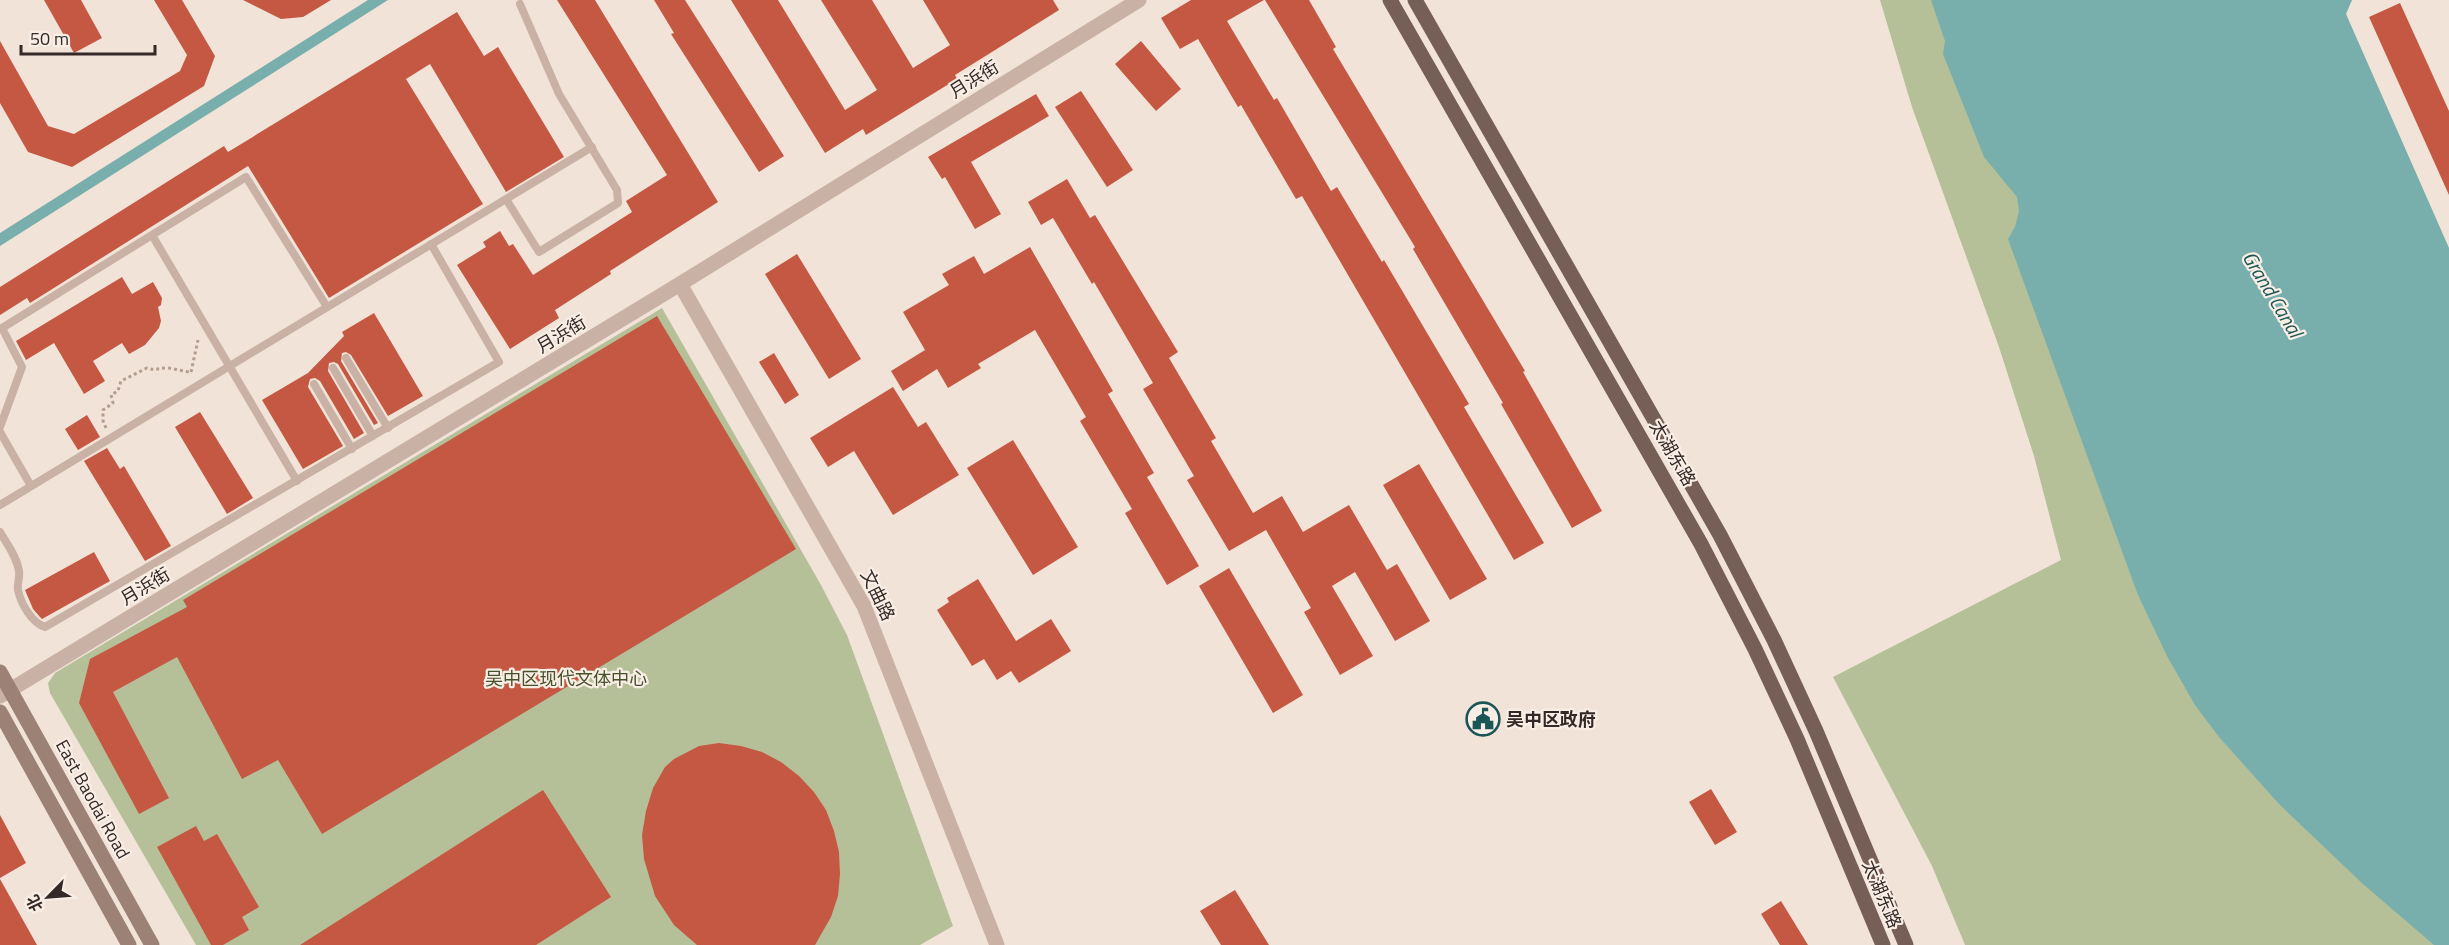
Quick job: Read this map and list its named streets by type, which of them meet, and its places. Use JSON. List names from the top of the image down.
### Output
{
  "streets": {
    "main road": ["太湖东路", "East Baodai Road"],
    "street": ["月浜街", "文曲路"]
  },
  "crossings": [
    ["月浜街", "文曲路"],
    ["月浜街", "East Baodai Road"]
  ],
  "water": ["Grand Canal"],
  "parks": ["吴中区现代文体中心"],
  "places": {
    "public building": ["吴中区政府"]
  },
  "scale_bar": "50 m",
  "north": "bottom left"
}
